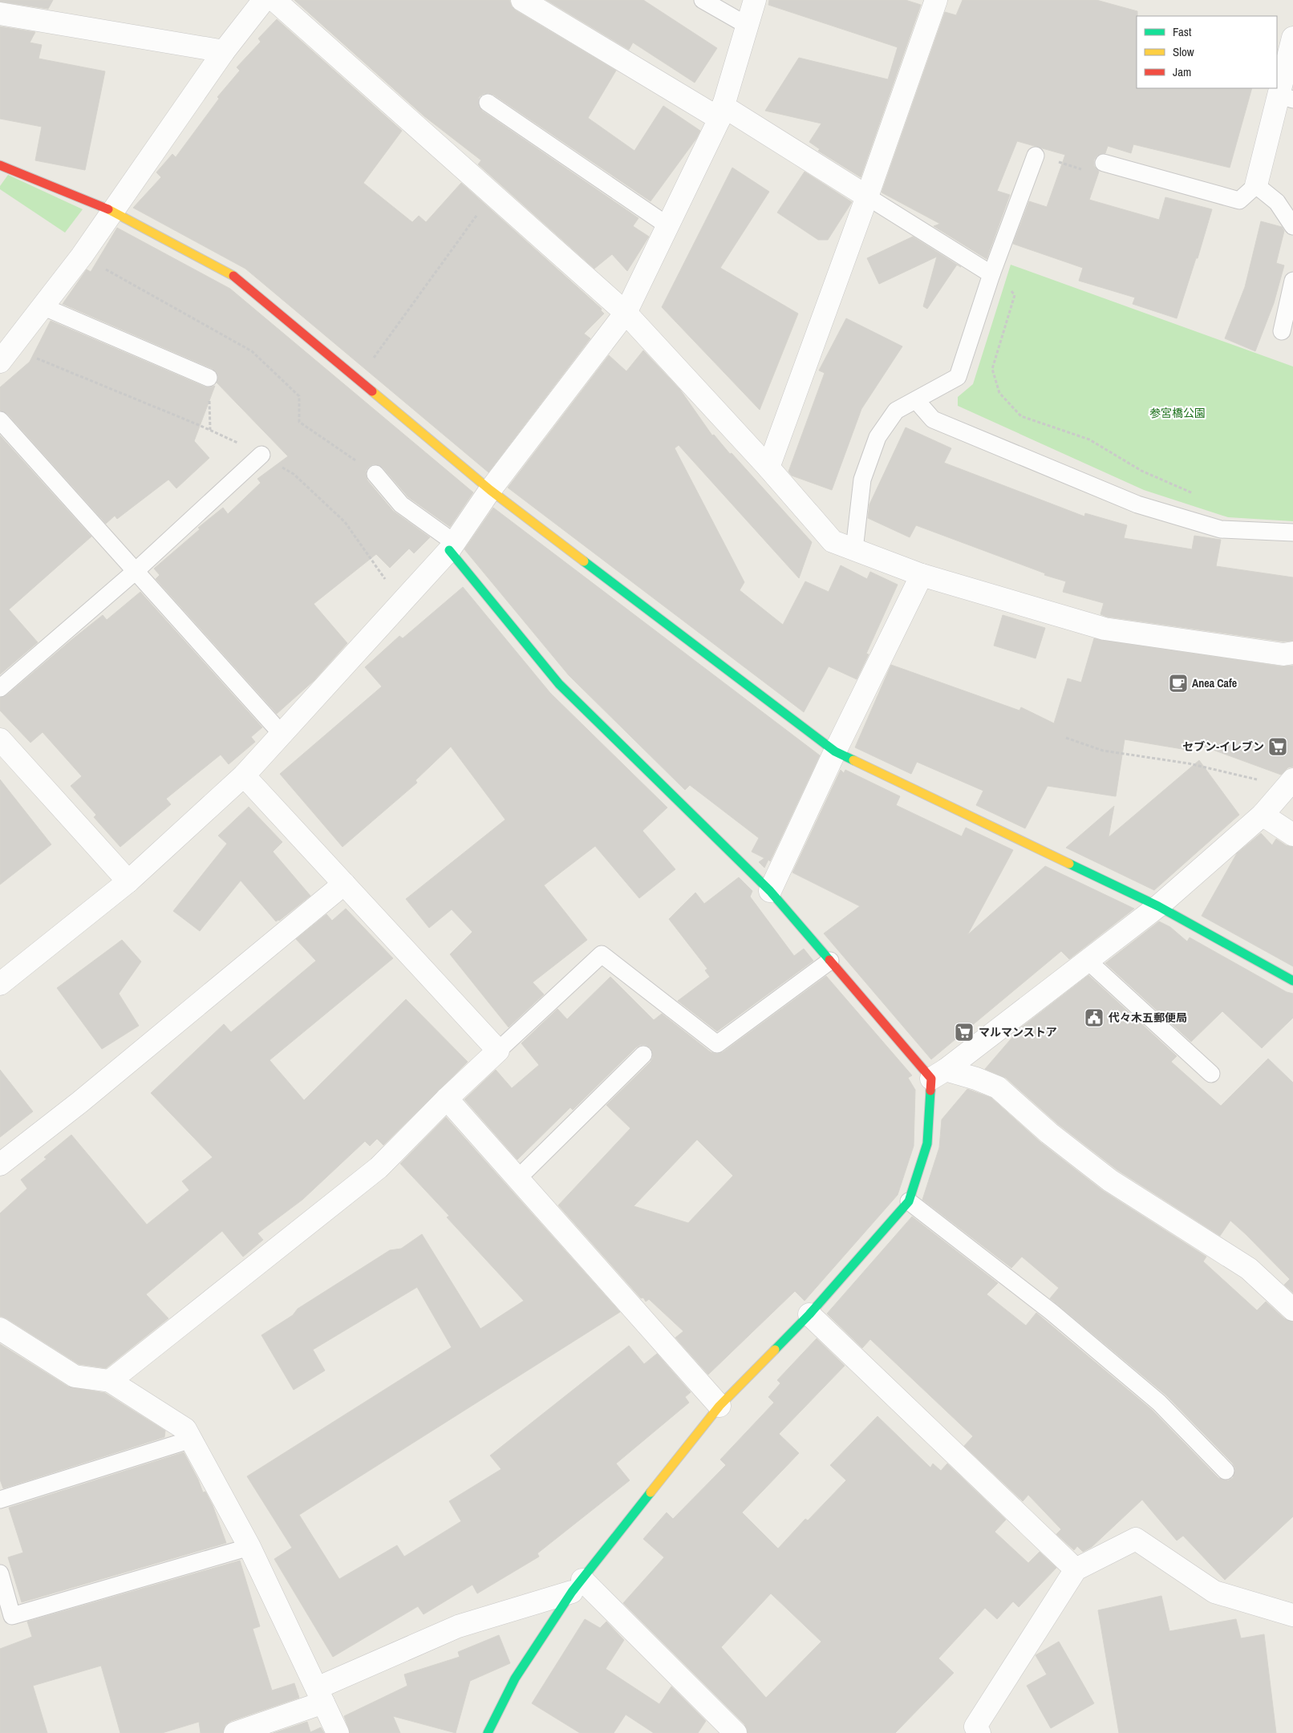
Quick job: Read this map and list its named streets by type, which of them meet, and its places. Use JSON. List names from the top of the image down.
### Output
{
  "parks": ["参宮橋公園"],
  "places": {
    "cafe": ["Anea Cafe"],
    "supermarket": ["セブン-イレブン", "マルマンストア"],
    "public building": ["代々木五郵便局"]
  },
  "legend": ["Fast", "Slow", "Jam"]
}
